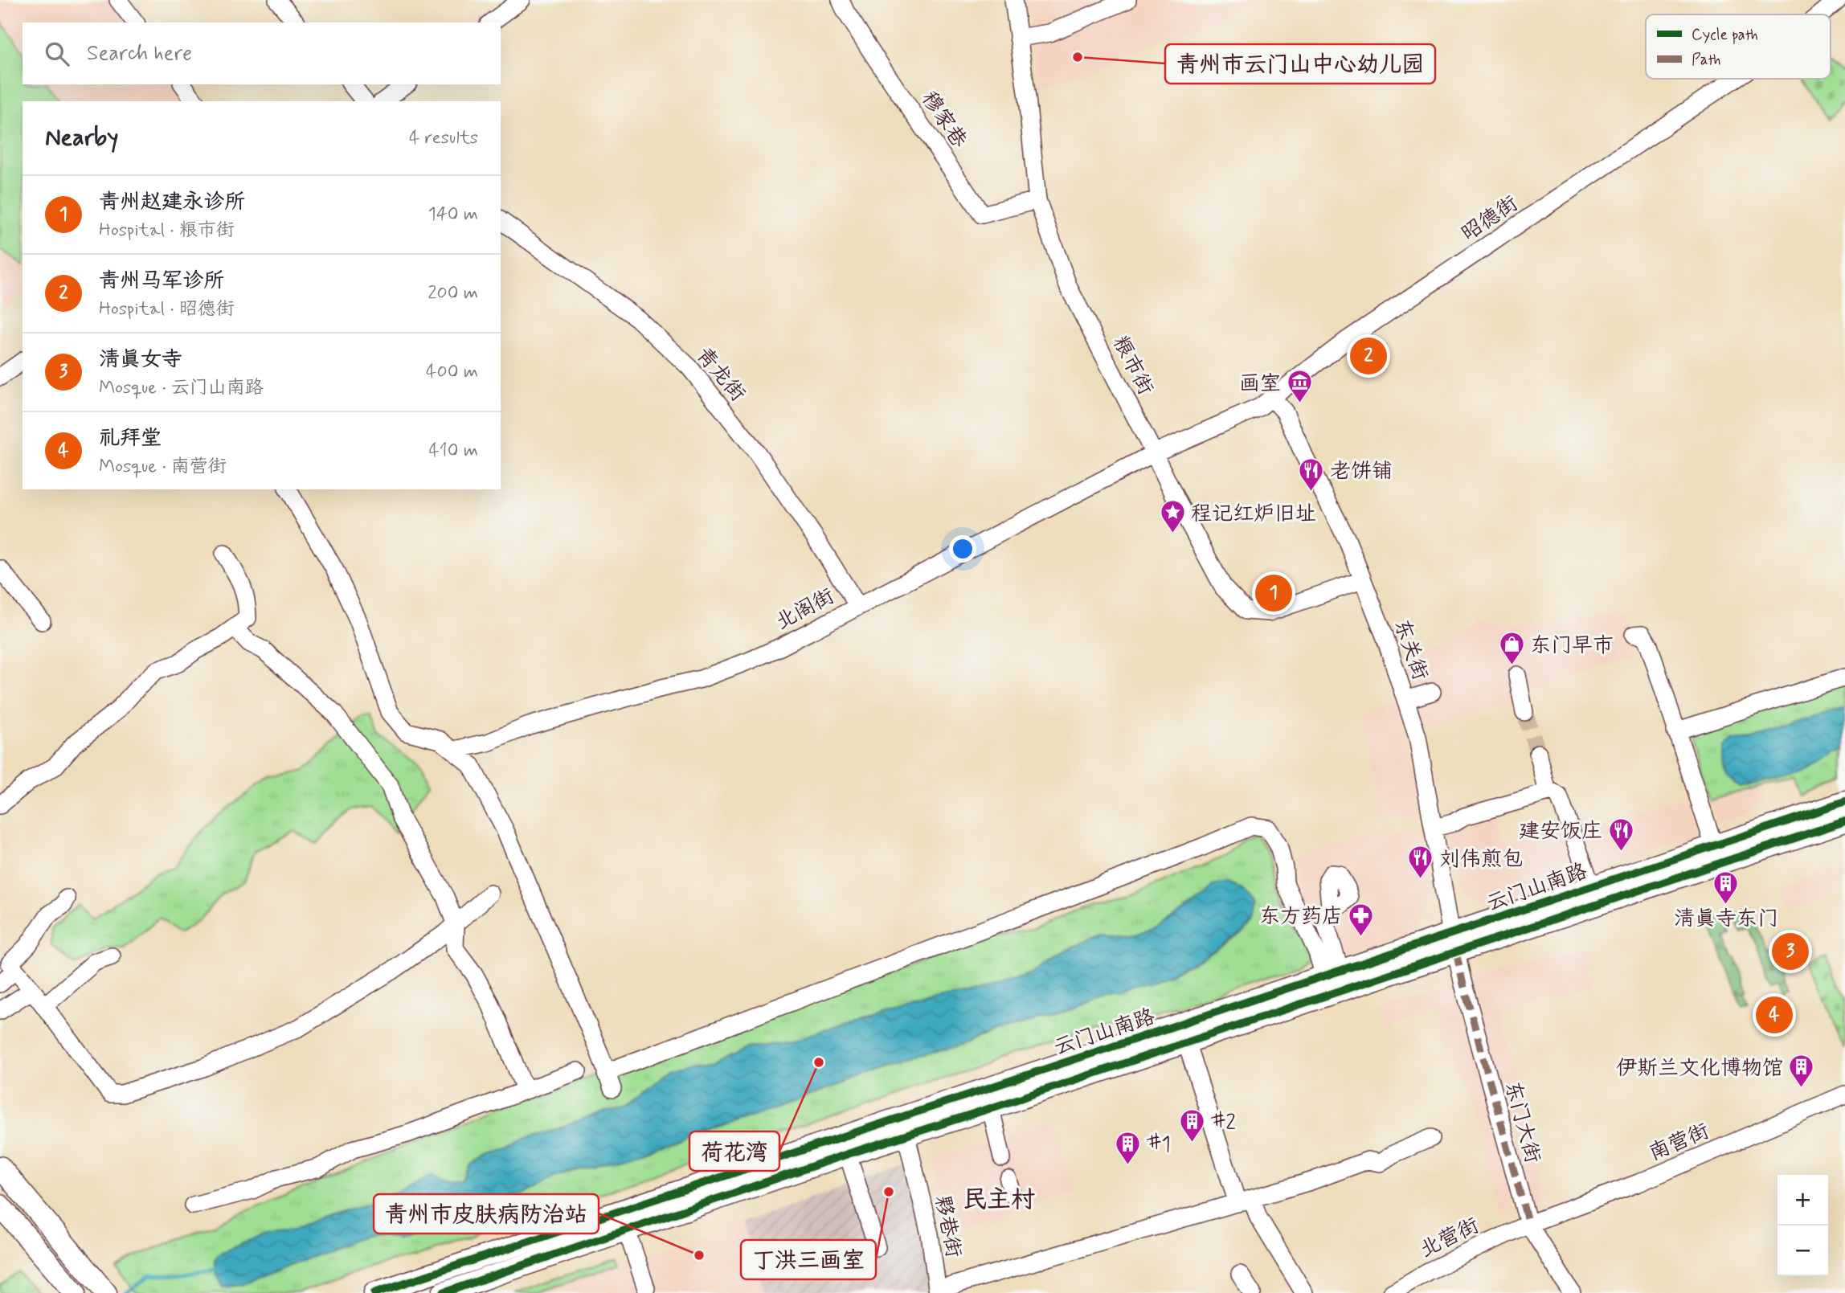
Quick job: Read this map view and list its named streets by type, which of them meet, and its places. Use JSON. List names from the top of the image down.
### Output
{
  "streets": {
    "main road": ["云门山南路"],
    "street": [
      "穆家巷",
      "昭德街",
      "粮市街",
      "青龙街",
      "北阁街",
      "东关街",
      "东门大街",
      "南营街",
      "夥巷街",
      "北营街"
    ]
  },
  "crossings": [
    ["穆家巷", "粮市街"],
    ["昭德街", "粮市街"],
    ["昭德街", "北阁街"],
    ["昭德街", "东关街"],
    ["粮市街", "北阁街"],
    ["粮市街", "东关街"],
    ["青龙街", "北阁街"],
    ["东关街", "云门山南路"],
    ["东关街", "东门大街"],
    ["云门山南路", "东门大街"],
    ["云门山南路", "夥巷街"],
    ["东门大街", "南营街"],
    ["东门大街", "北营街"],
    ["南营街", "北营街"]
  ],
  "districts": ["民主村"],
  "places": {
    "other": [
      "青州市云门山中心幼儿园",
      "荷花湾",
      "丁洪三画室",
      "青州市皮肤病防治站"
    ],
    "museum": ["画室"],
    "restaurant": ["老饼铺", "建安饭庄", "刘伟煎包"],
    "place": ["程记红炉旧址"],
    "shop": ["东门早市"],
    "building": [
      "清真寺东门",
      "伊斯兰文化博物馆",
      "#2",
      "#1"
    ],
    "pharmacy": ["东方药店"]
  },
  "legend": ["Cycle path", "Path"],
  "page": {
    "search": "Search here",
    "heading": ["Nearby", "4 results"],
    "list": [
      {
        "mark": "1",
        "name": "青州赵建永诊所",
        "note": "Hospital · 粮市街",
        "value": "140 m"
      },
      {
        "mark": "2",
        "name": "青州马军诊所",
        "note": "Hospital · 昭德街",
        "value": "200 m"
      },
      {
        "mark": "3",
        "name": "清真女寺",
        "note": "Mosque · 云门山南路",
        "value": "400 m"
      },
      {
        "mark": "4",
        "name": "礼拜堂",
        "note": "Mosque · 南营街",
        "value": "410 m"
      }
    ],
    "pins": [
      "2",
      "1",
      "3",
      "4"
    ],
    "map_buttons": ["+", "−"]
  }
}
